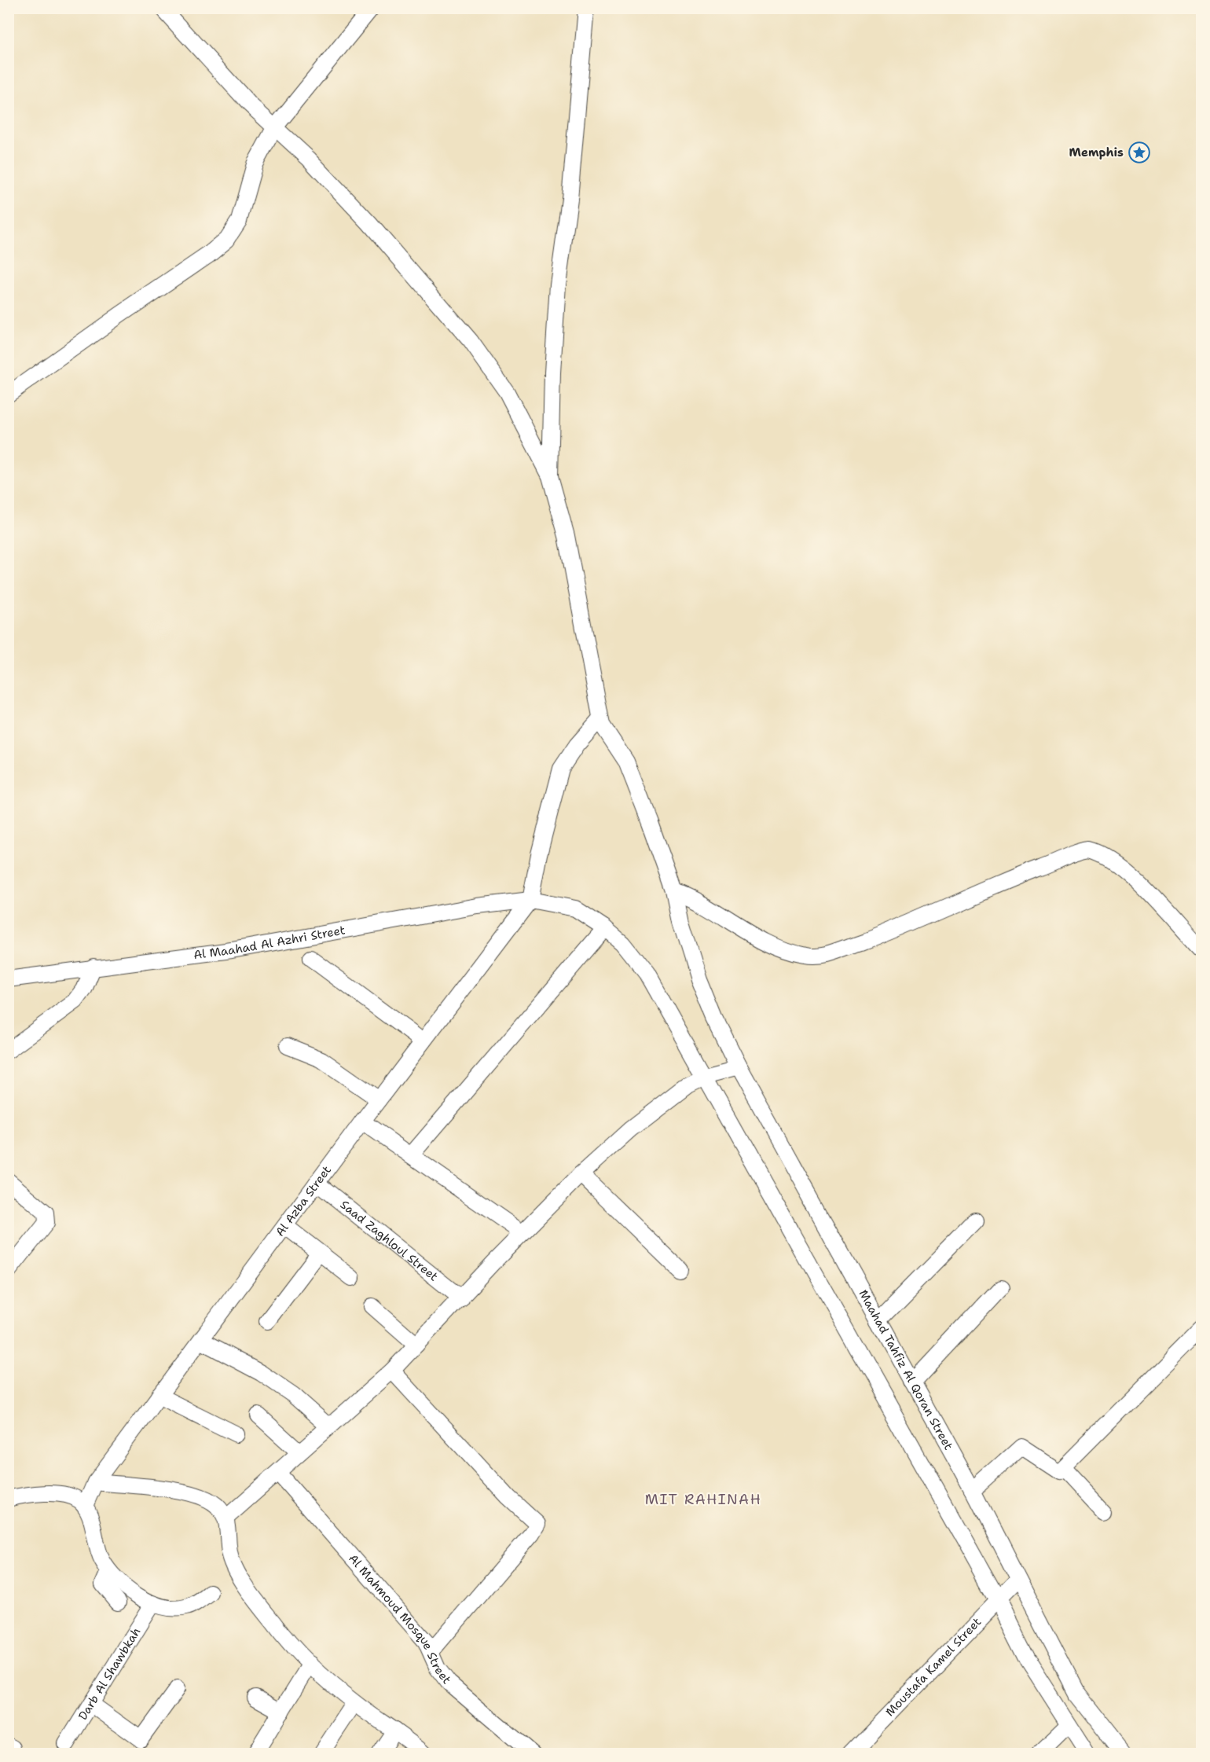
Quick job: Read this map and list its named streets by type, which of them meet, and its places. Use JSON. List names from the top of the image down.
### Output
{
  "streets": {
    "street": [
      "Al Maahad Al Azhri Street",
      "Al Azba Street",
      "Saad Zaghloul Street",
      "Maahad Tahfiz Al Qoran Street",
      "Al Mahmoud Mosque Street",
      "Moustafa Kamel Street",
      "Darb Al Shawbkah"
    ]
  },
  "crossings": [
    ["Al Maahad Al Azhri Street", "Al Azba Street"],
    ["Al Maahad Al Azhri Street", "Moustafa Kamel Street"],
    ["Al Azba Street", "Saad Zaghloul Street"],
    ["Maahad Tahfiz Al Qoran Street", "Moustafa Kamel Street"]
  ],
  "districts": ["MIT RAHINAH"],
  "places": {
    "place": ["Memphis"]
  }
}
